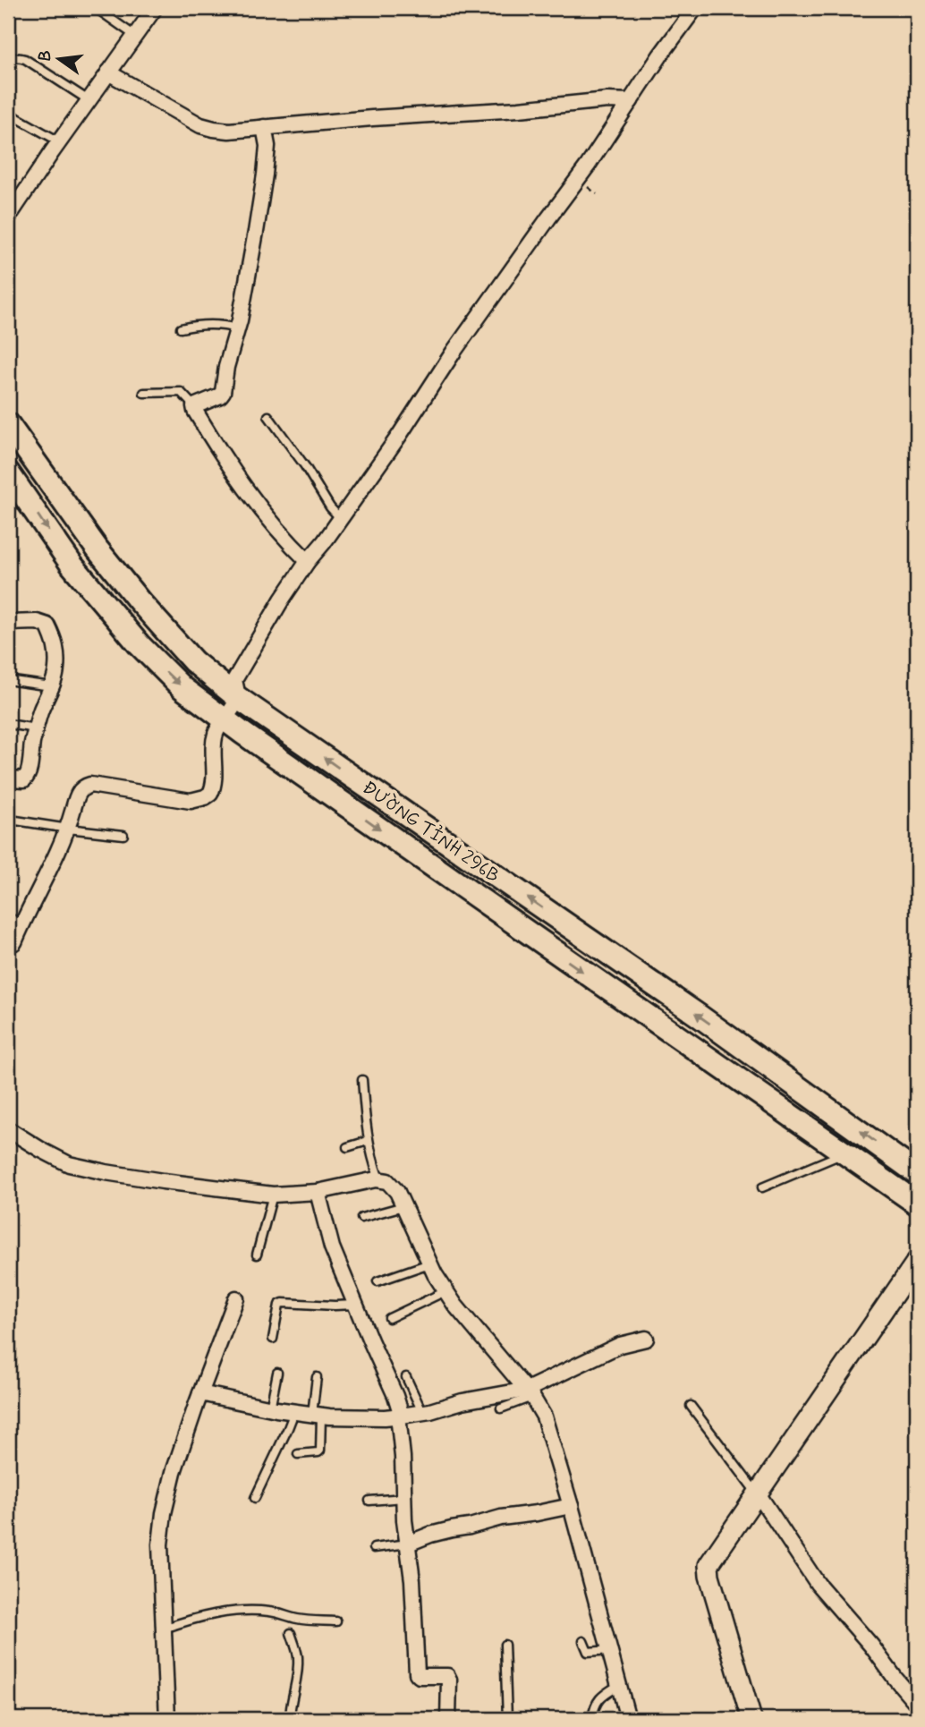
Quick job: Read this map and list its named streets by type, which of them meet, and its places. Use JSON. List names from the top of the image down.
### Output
{
  "streets": {
    "main road": ["ĐƯỜNG TỈNH 296B"]
  },
  "north": "left"
}
